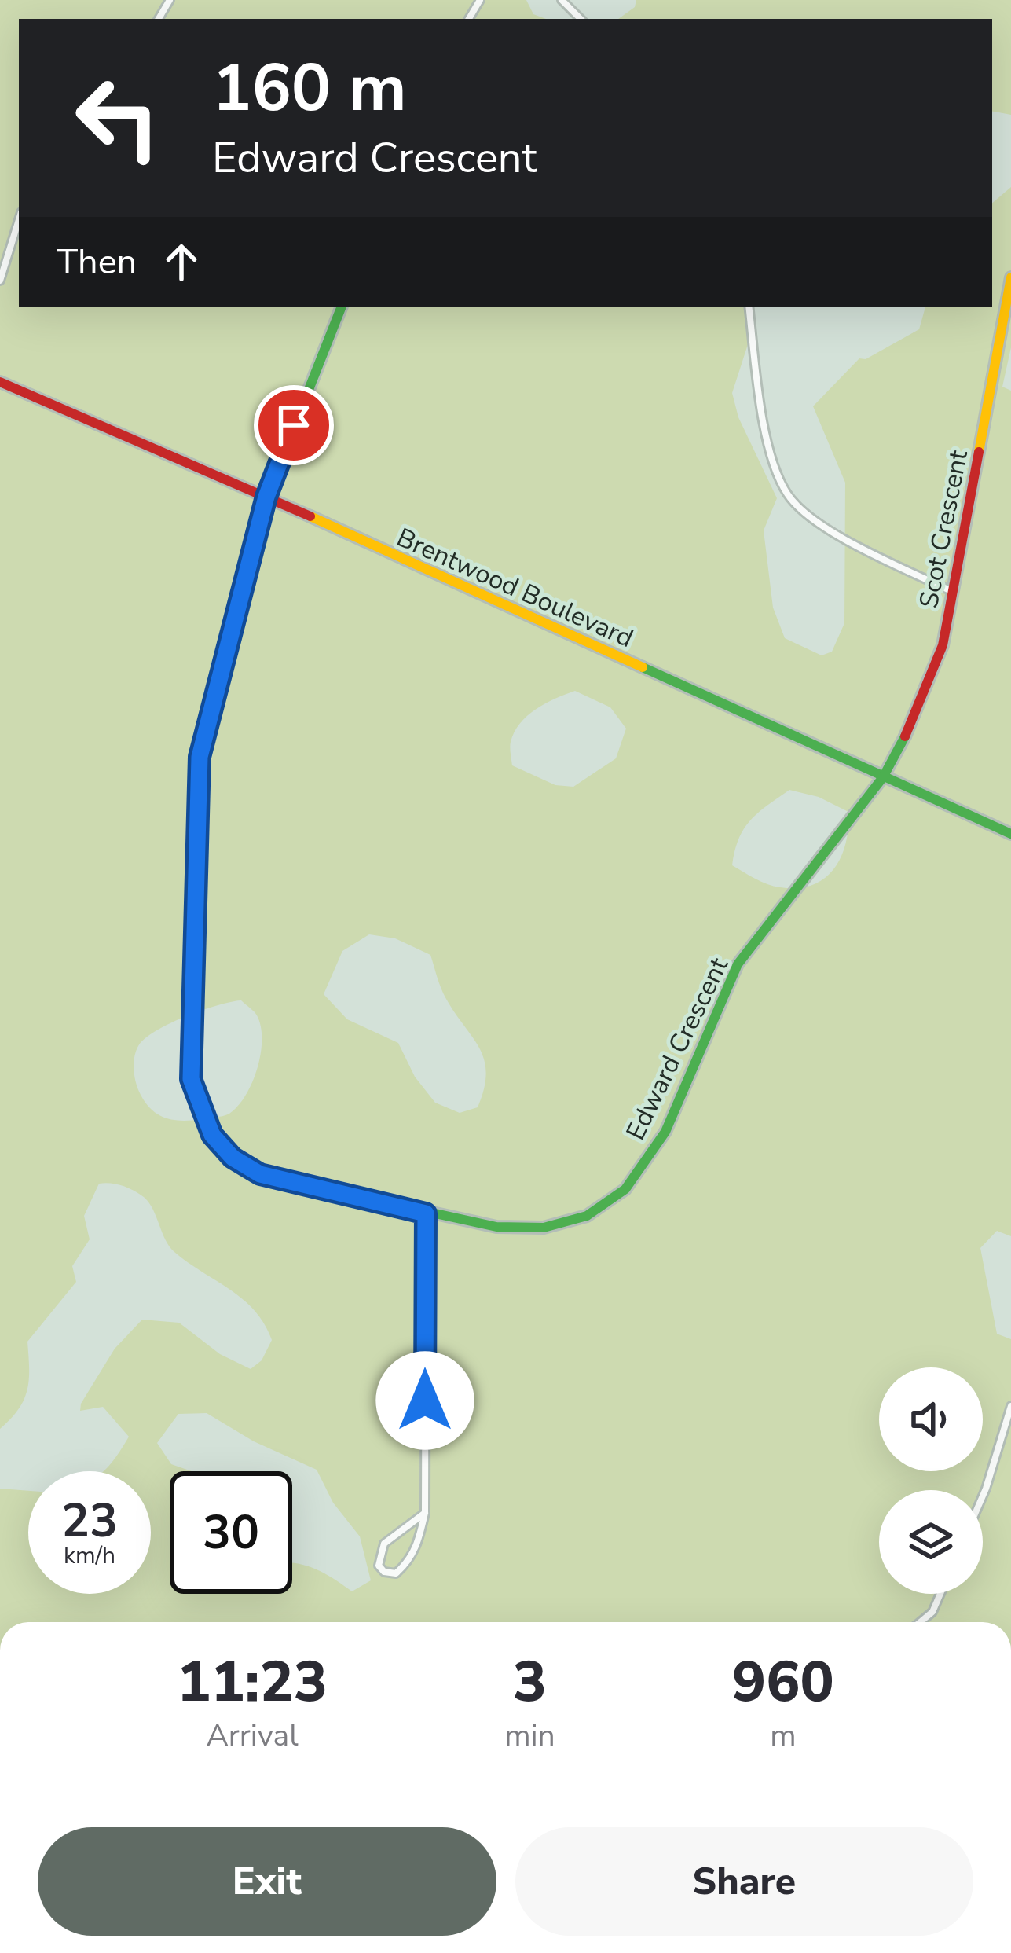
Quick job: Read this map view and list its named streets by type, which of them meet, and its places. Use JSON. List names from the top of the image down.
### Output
{
  "streets": {
    "street": ["Scot Crescent", "Brentwood Boulevard", "Edward Crescent"]
  },
  "crossings": [
    ["Scot Crescent", "Brentwood Boulevard"],
    ["Scot Crescent", "Edward Crescent"],
    ["Brentwood Boulevard", "Edward Crescent"]
  ],
  "page": {
    "turn": ["160 m", "Edward Crescent"],
    "then": "Then",
    "speed": "23 km/h",
    "limit": "30",
    "eta": [
      "11:23",
      "Arrival",
      "3",
      "min",
      "960",
      "m"
    ],
    "buttons": ["Exit", "Share"]
  }
}
